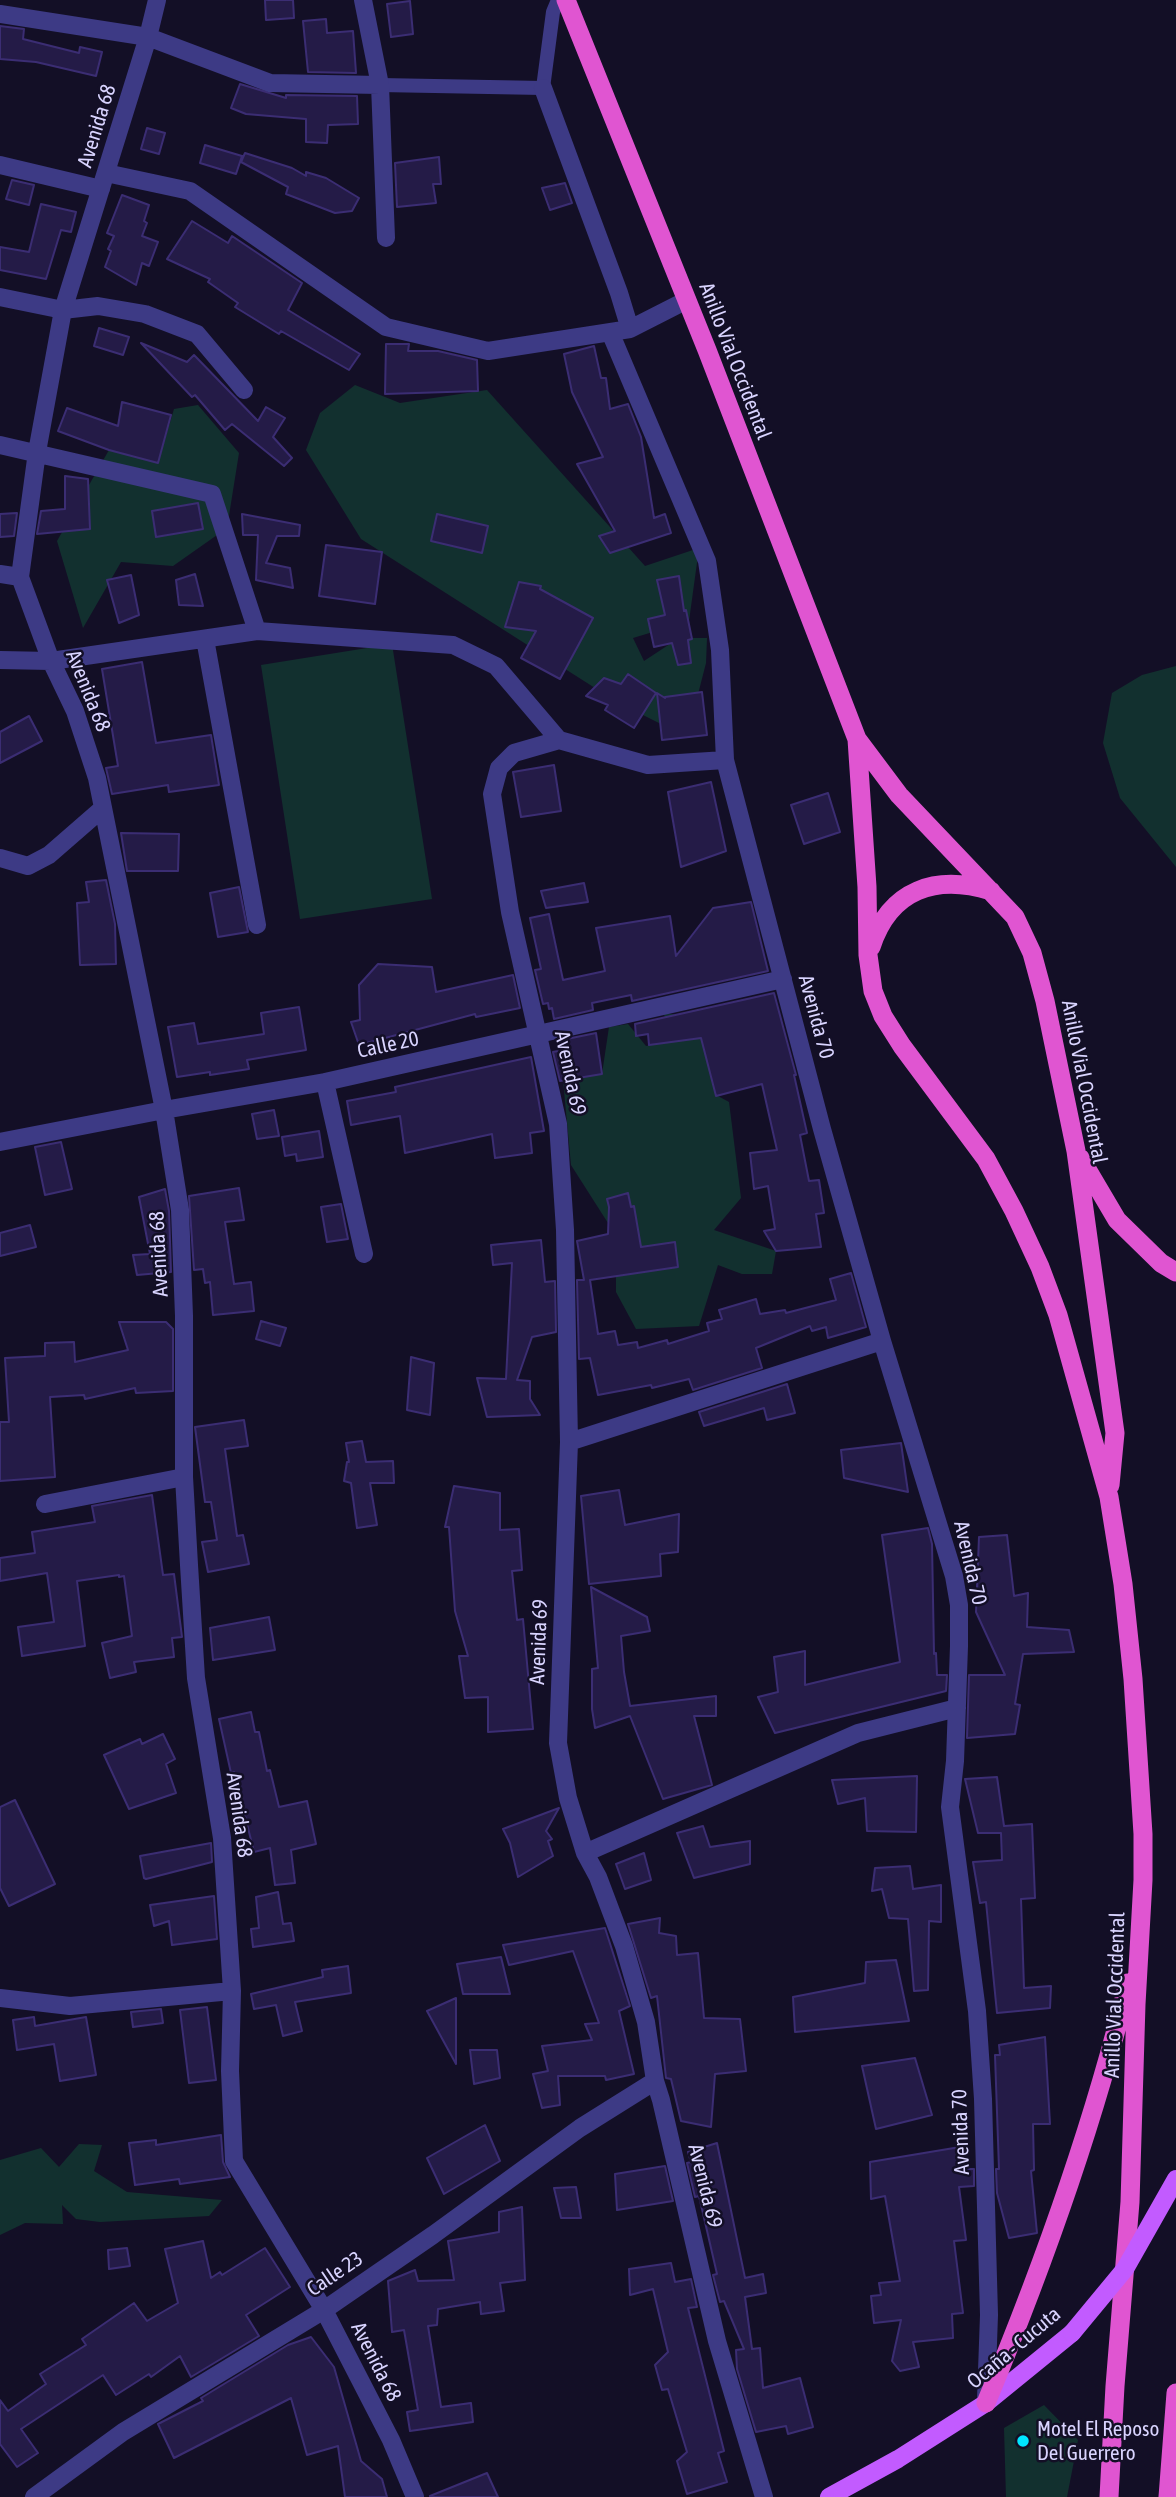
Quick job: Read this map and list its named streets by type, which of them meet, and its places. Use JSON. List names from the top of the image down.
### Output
{
  "streets": {
    "highway": ["Anillo Vial Occidental"],
    "main road": ["Ocaña - Cucuta"],
    "street": [
      "Avenida 68",
      "Avenida 70",
      "Calle 20",
      "Avenida 69",
      "Calle 23"
    ]
  },
  "crossings": [
    ["Avenida 68", "Calle 20"],
    ["Avenida 68", "Calle 23"],
    ["Avenida 70", "Calle 20"],
    ["Avenida 70", "Ocaña - Cucuta"],
    ["Calle 20", "Avenida 69"],
    ["Avenida 69", "Calle 23"]
  ],
  "places": ["Motel El Reposo Del Guerrero"]
}
